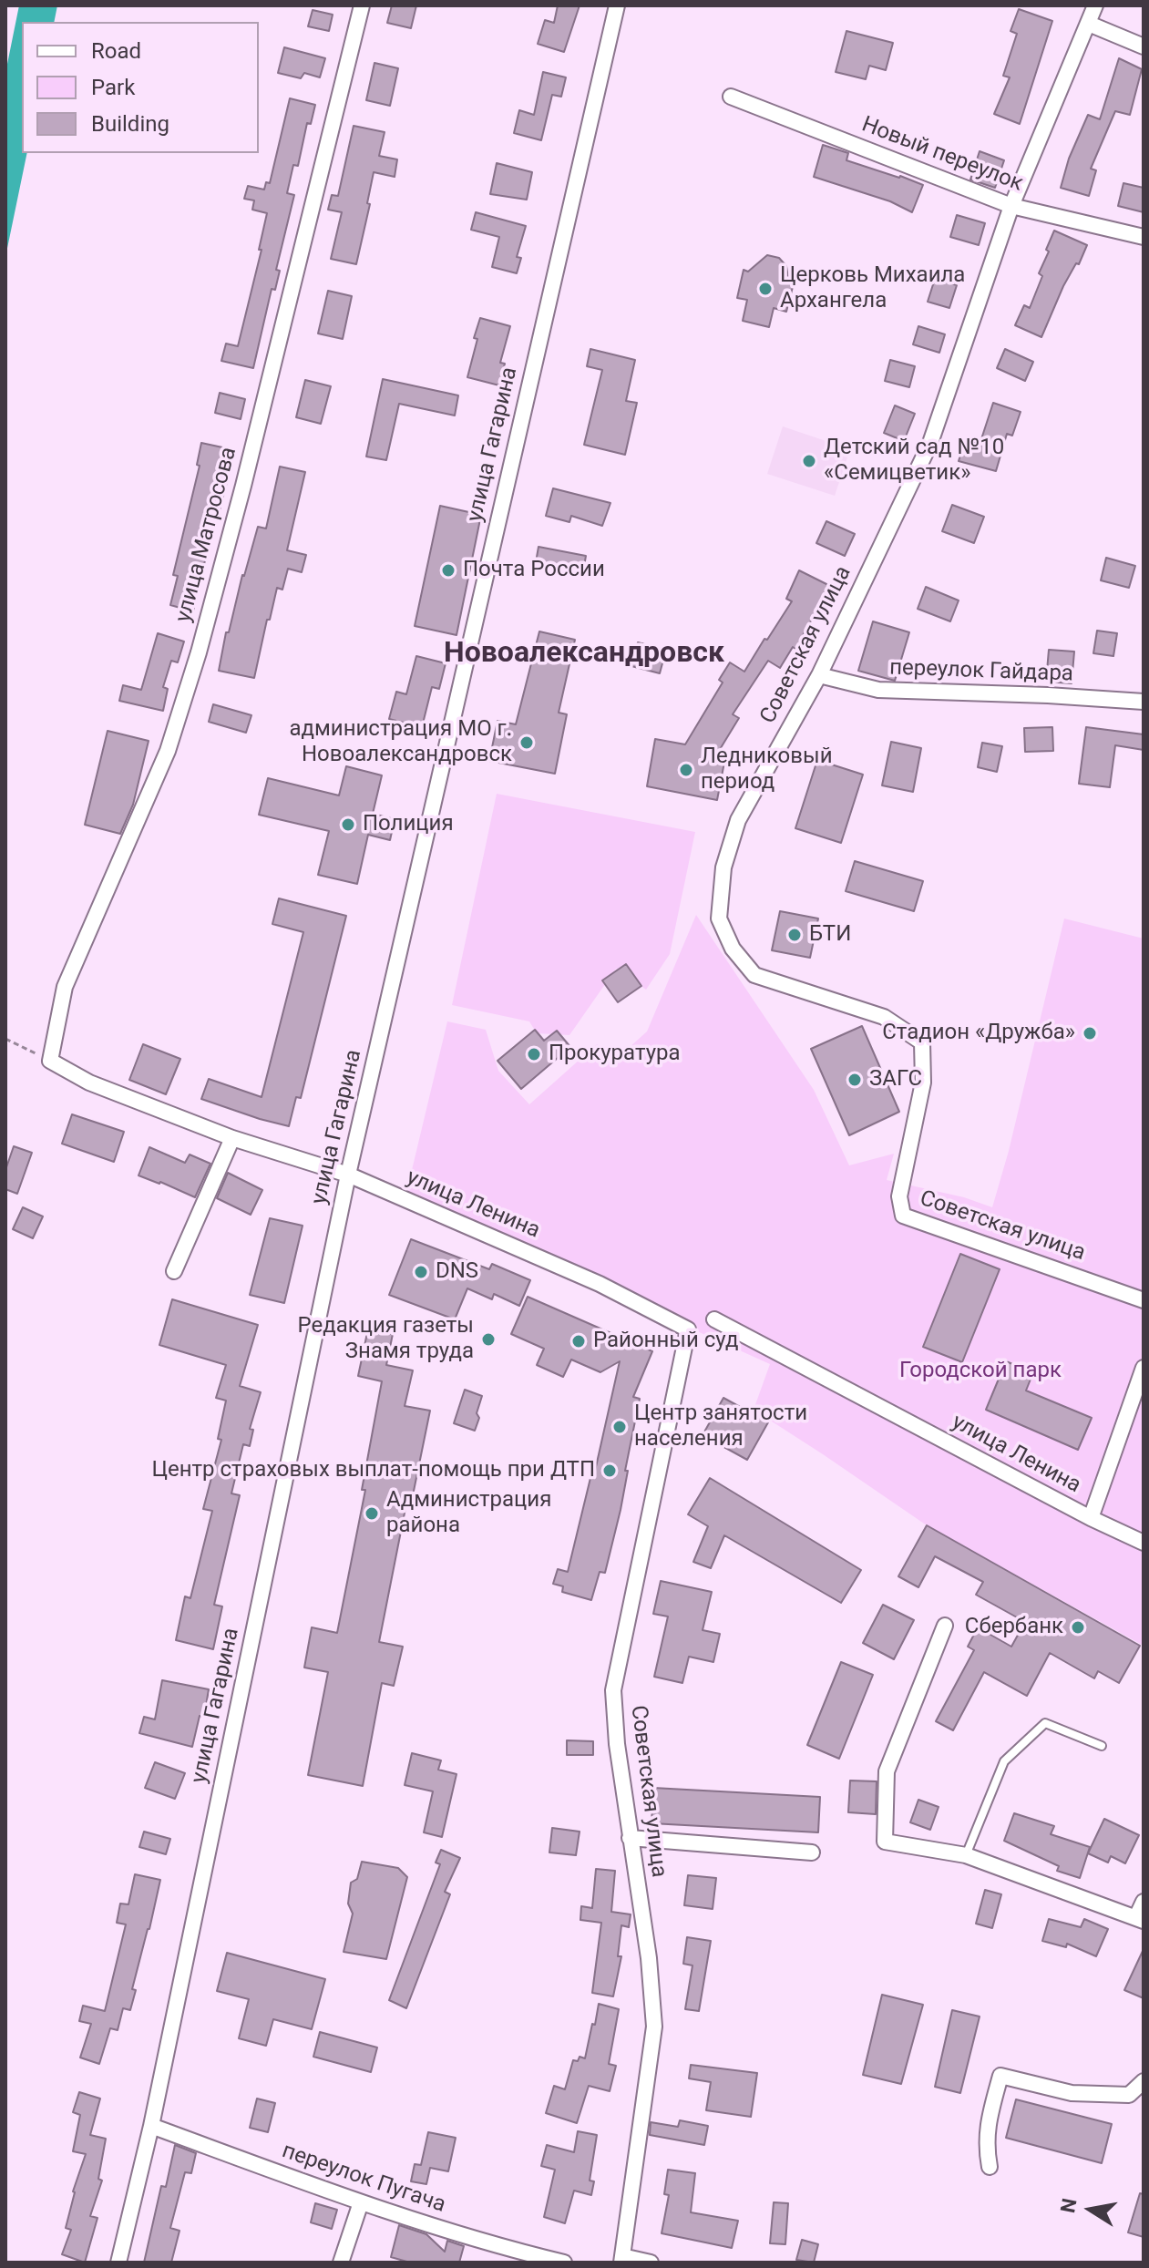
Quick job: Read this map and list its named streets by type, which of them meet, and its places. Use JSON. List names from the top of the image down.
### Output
{
  "streets": {
    "street": [
      "Новый переулок",
      "улица Гагарина",
      "улица Матросова",
      "Советская улица",
      "переулок Гайдара",
      "улица Ленина",
      "переулок Пугача"
    ]
  },
  "crossings": [
    ["Новый переулок", "Советская улица"],
    ["улица Гагарина", "улица Ленина"],
    ["улица Гагарина", "переулок Пугача"],
    ["улица Матросова", "улица Ленина"],
    ["Советская улица", "переулок Гайдара"],
    ["Советская улица", "улица Ленина"]
  ],
  "districts": ["Новоалександровск"],
  "parks": ["Городской парк"],
  "places": [
    "Церковь Михаила Архангела",
    "Детский сад №10 «Семицветик»",
    "Почта России",
    "администрация МО г. Новоалександровск",
    "Ледниковый период",
    "Полиция",
    "БТИ",
    "Стадион «Дружба»",
    "Прокуратура",
    "ЗАГС",
    "DNS",
    "Редакция газеты Знамя труда",
    "Районный суд",
    "Центр занятости населения",
    "Центр страховых выплат-помощь при ДТП",
    "Администрация района",
    "Сбербанк"
  ],
  "legend": ["Road", "Park", "Building"],
  "north": "left"
}
